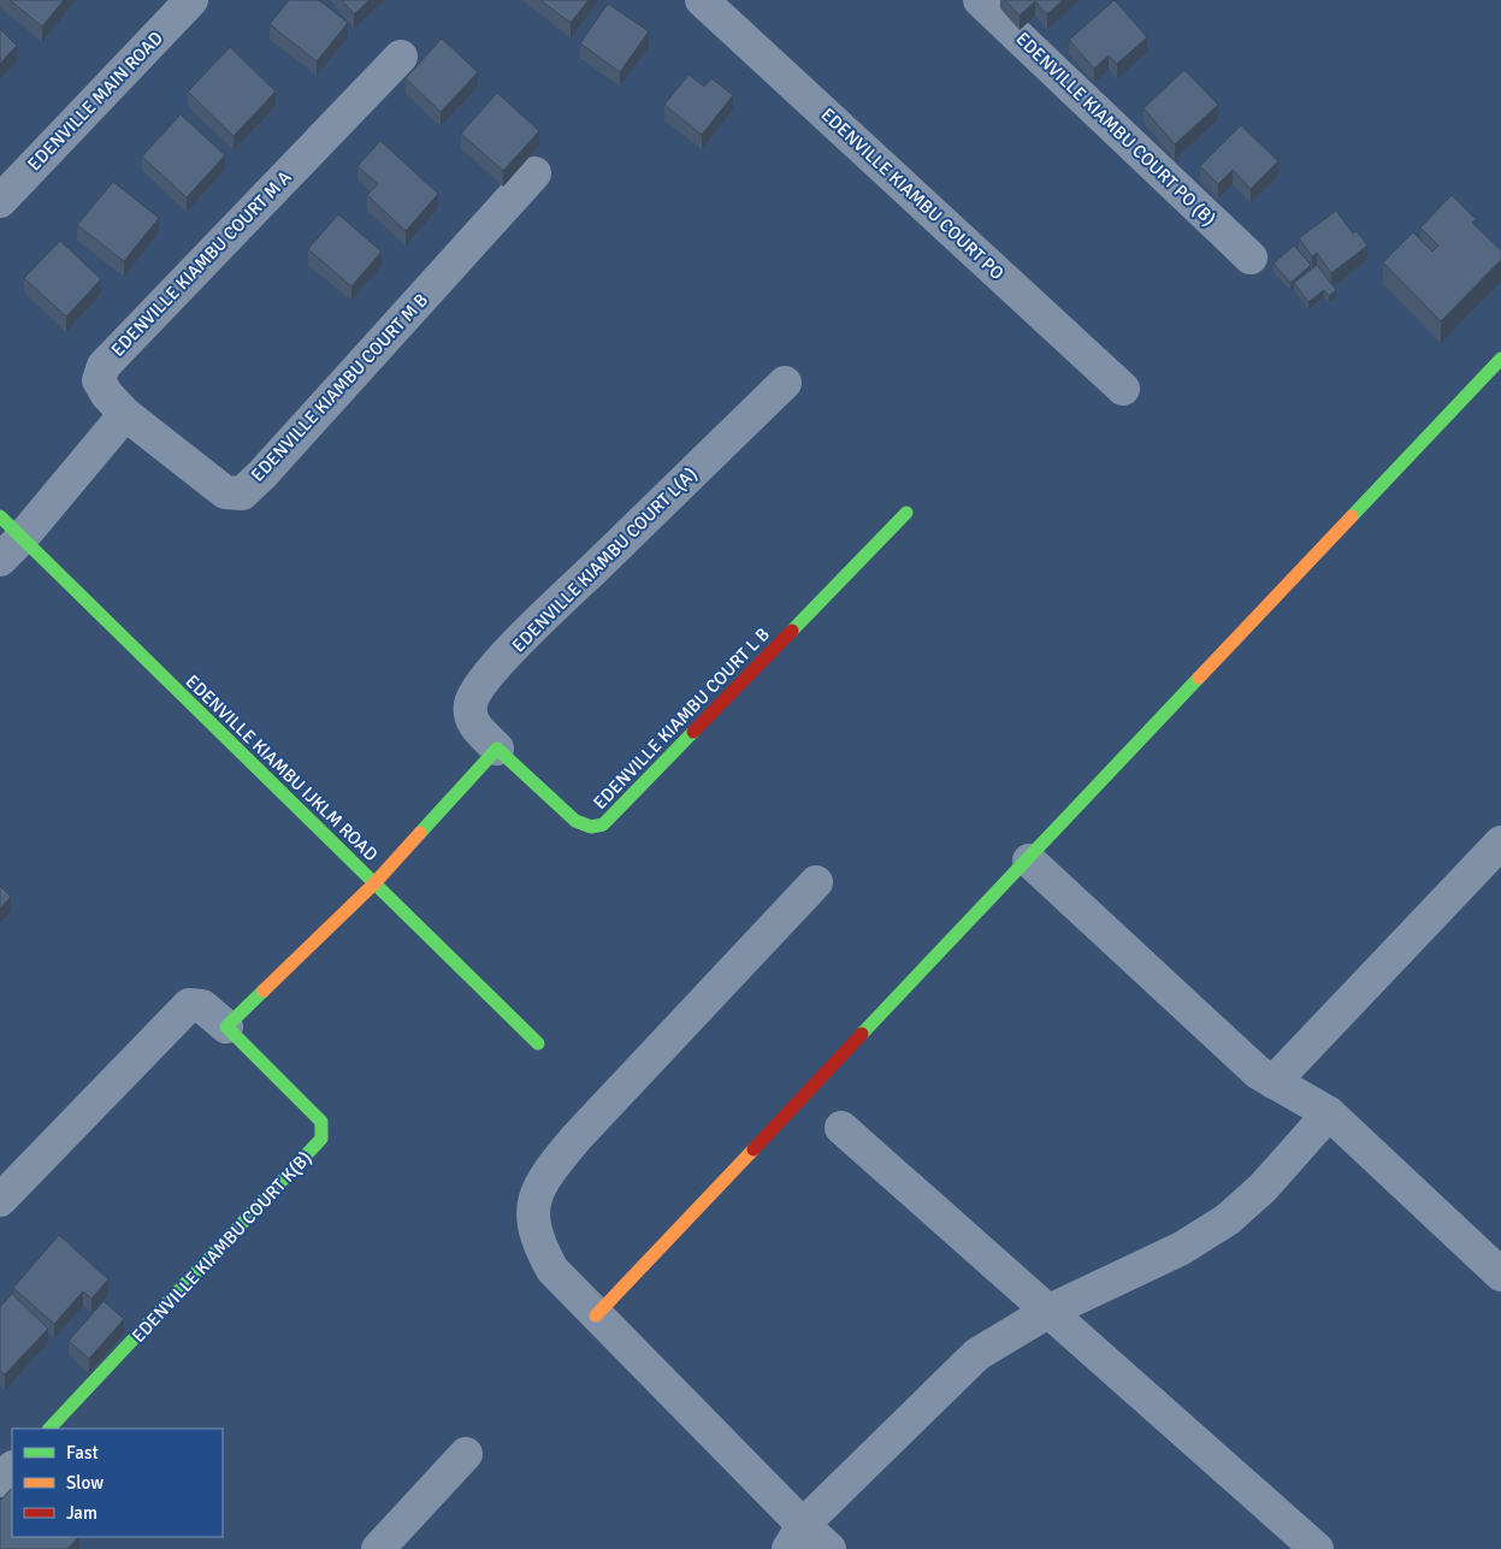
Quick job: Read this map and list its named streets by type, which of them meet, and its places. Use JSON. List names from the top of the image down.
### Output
{
  "streets": {
    "street": [
      "EDENVILLE MAIN ROAD",
      "EDENVILLE KIAMBU COURT PO (B)",
      "EDENVILLE KIAMBU COURT PO",
      "EDENVILLE KIAMBU COURT M A",
      "EDENVILLE KIAMBU COURT M B",
      "EDENVILLE KIAMBU COURT L(A)",
      "EDENVILLE KIAMBU COURT L B",
      "EDENVILLE KIAMBU IJKLM ROAD",
      "EDENVILLE KIAMBU COURT K(B)"
    ]
  },
  "crossings": [
    ["EDENVILLE KIAMBU COURT M A", "EDENVILLE KIAMBU COURT M B"],
    ["EDENVILLE KIAMBU COURT L(A)", "EDENVILLE KIAMBU COURT L B"]
  ],
  "legend": ["Fast", "Slow", "Jam"]
}
